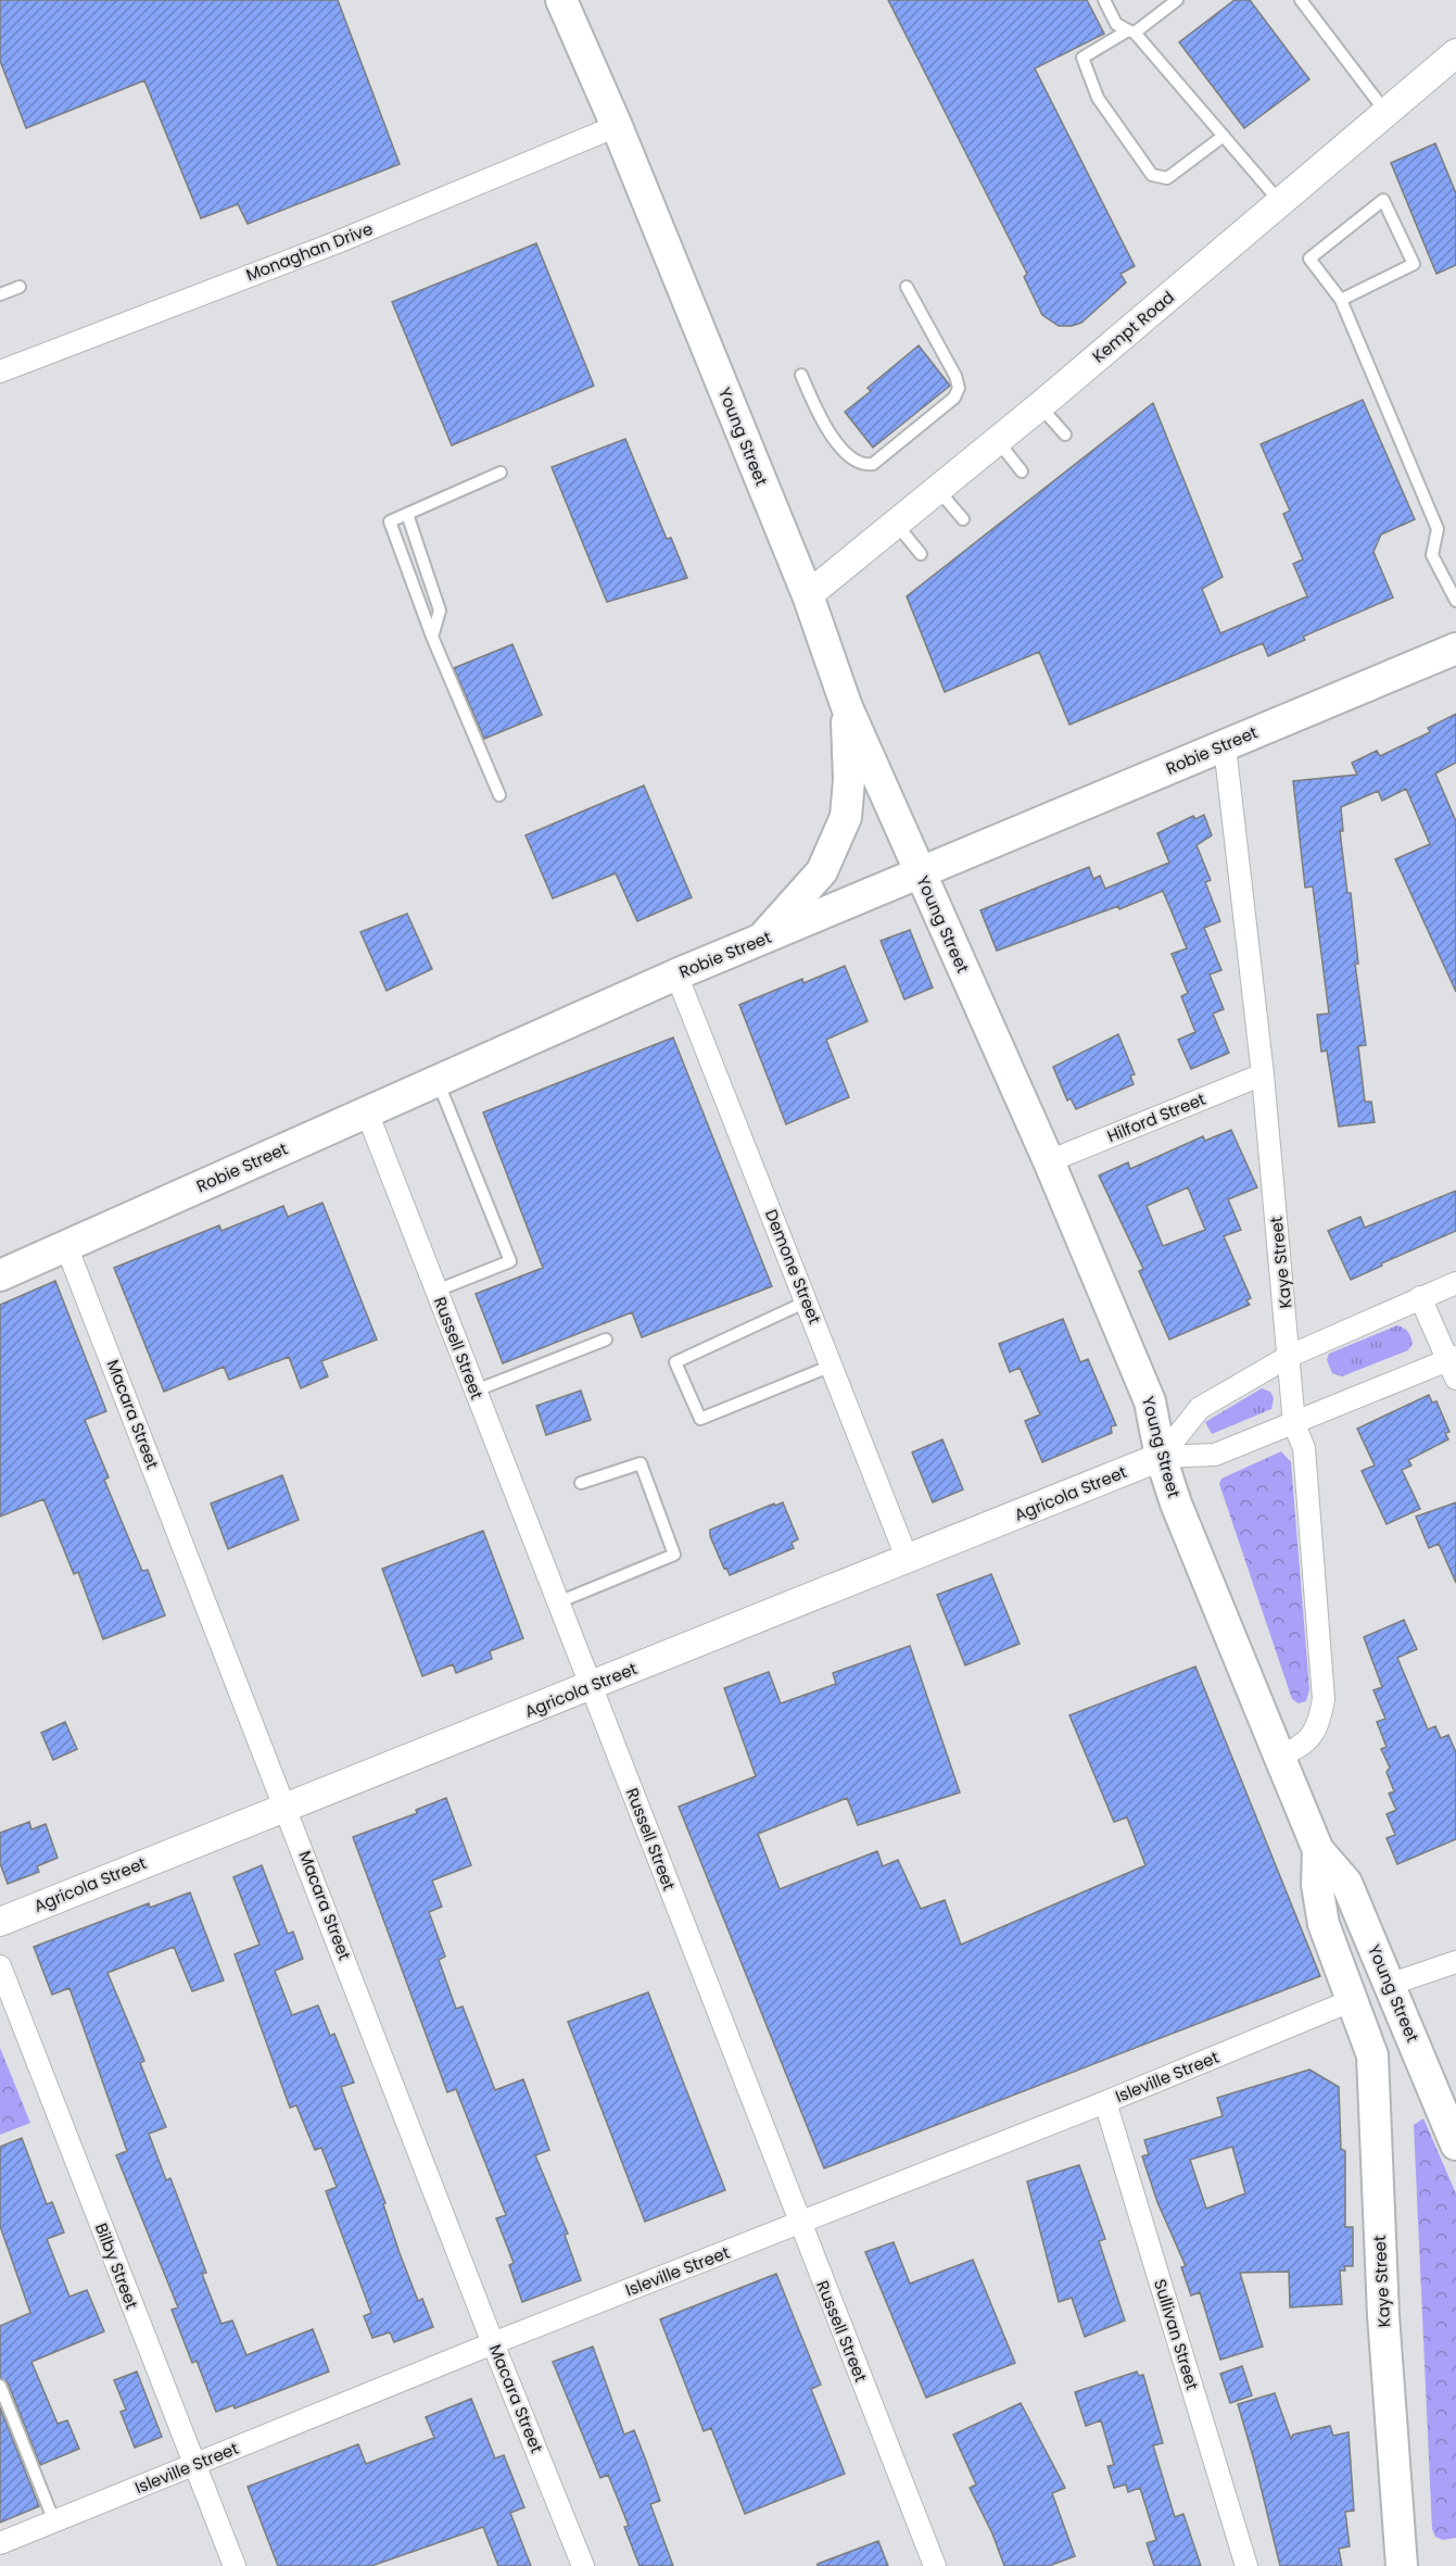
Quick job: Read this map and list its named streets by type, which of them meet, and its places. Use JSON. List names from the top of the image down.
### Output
{
  "streets": {
    "main road": ["Young Street", "Robie Street", "Kaye Street"],
    "street": [
      "Monaghan Drive",
      "Kempt Road",
      "Hilford Street",
      "Demone Street",
      "Russell Street",
      "Macara Street",
      "Agricola Street",
      "Isleville Street",
      "Bilby Street",
      "Sullivan Street"
    ]
  },
  "crossings": [
    ["Monaghan Drive", "Young Street"],
    ["Kempt Road", "Young Street"],
    ["Young Street", "Robie Street"],
    ["Young Street", "Hilford Street"],
    ["Young Street", "Kaye Street"],
    ["Young Street", "Agricola Street"],
    ["Young Street", "Isleville Street"],
    ["Robie Street", "Kaye Street"],
    ["Robie Street", "Demone Street"],
    ["Robie Street", "Russell Street"],
    ["Robie Street", "Macara Street"],
    ["Hilford Street", "Kaye Street"],
    ["Kaye Street", "Agricola Street"],
    ["Kaye Street", "Isleville Street"],
    ["Demone Street", "Agricola Street"],
    ["Russell Street", "Agricola Street"],
    ["Russell Street", "Isleville Street"],
    ["Macara Street", "Agricola Street"],
    ["Macara Street", "Isleville Street"],
    ["Isleville Street", "Bilby Street"],
    ["Isleville Street", "Sullivan Street"]
  ]
}
